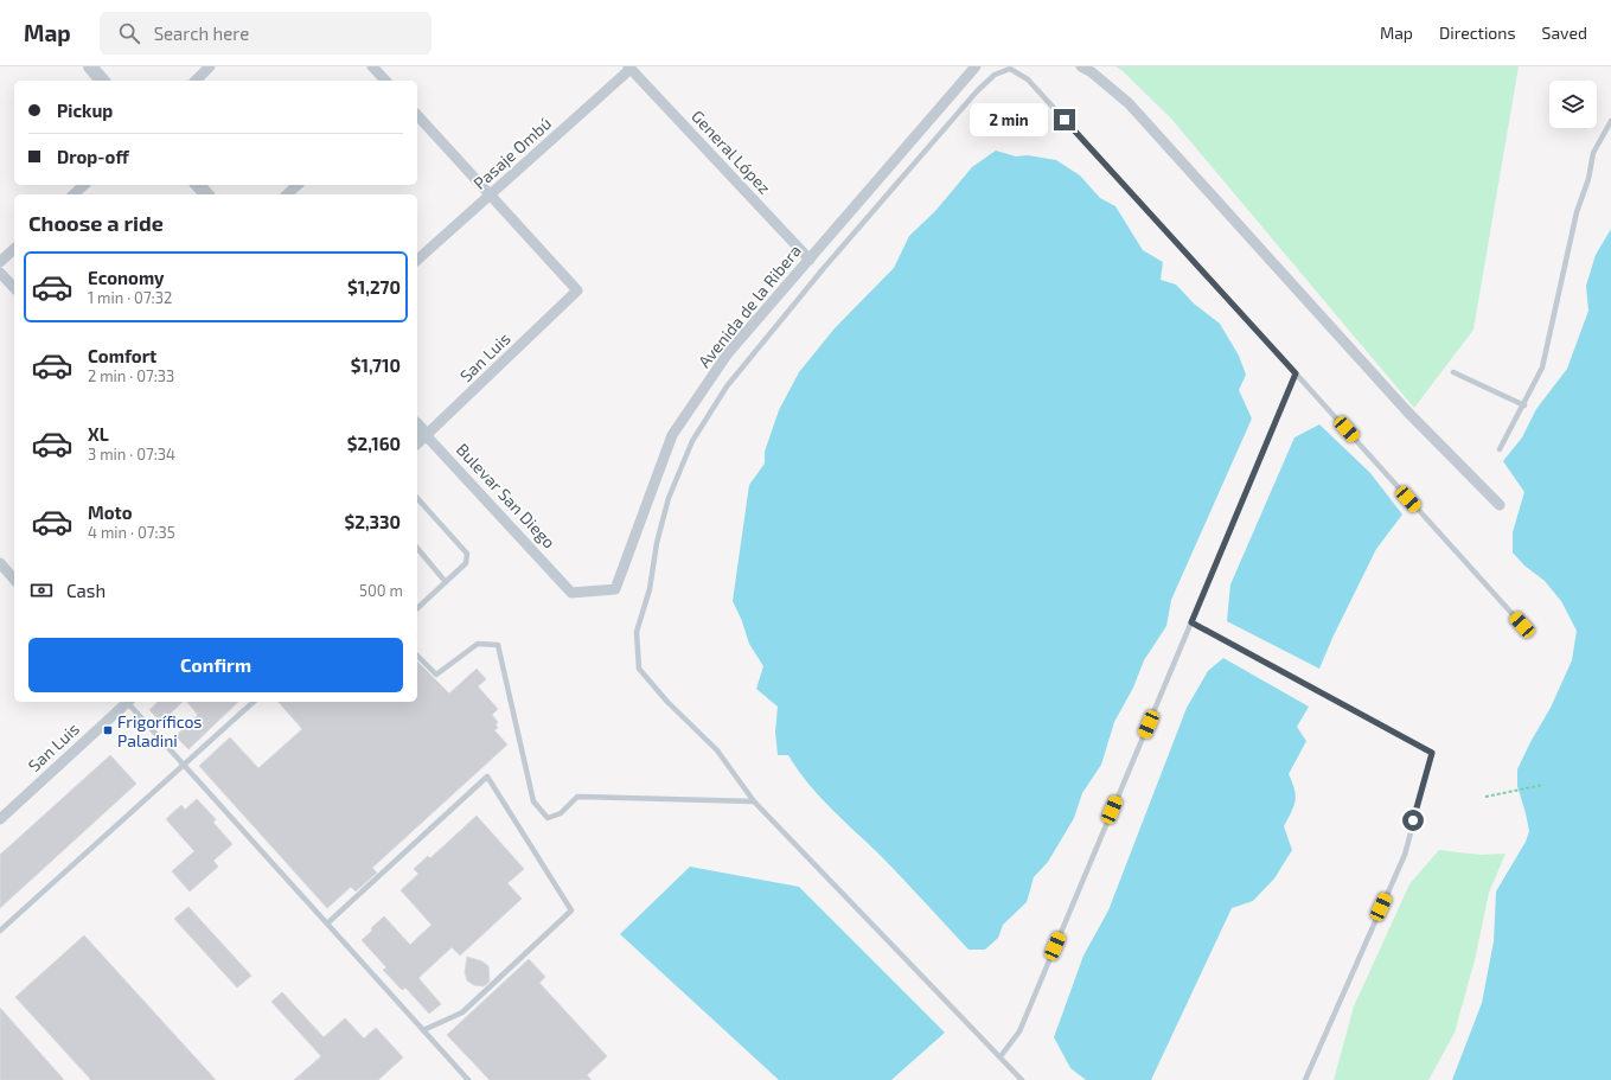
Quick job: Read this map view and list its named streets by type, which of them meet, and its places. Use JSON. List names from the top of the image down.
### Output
{
  "streets": {
    "street": [
      "General López",
      "Pasaje Ombú",
      "Avenida de la Ribera",
      "San Luis",
      "Bulevar San Diego"
    ]
  },
  "crossings": [
    ["General López", "Pasaje Ombú"],
    ["General López", "Avenida de la Ribera"],
    ["Pasaje Ombú", "San Luis"],
    ["Avenida de la Ribera", "Bulevar San Diego"],
    ["San Luis", "Bulevar San Diego"]
  ],
  "places": {
    "transit": ["Frigoríficos Paladini"]
  },
  "page": {
    "header": "Map",
    "search": "Search here",
    "nav": ["Map", "Directions", "Saved"],
    "banner": ["Pickup", "Drop-off"],
    "bubble": "2 min",
    "heading": "Choose a ride",
    "list": [
      {
        "name": "Economy",
        "note": "1 min · 07:32",
        "value": "$1,270"
      },
      {
        "name": "Comfort",
        "note": "2 min · 07:33",
        "value": "$1,710"
      },
      {
        "name": "XL",
        "note": "3 min · 07:34",
        "value": "$2,160"
      },
      {
        "name": "Moto",
        "note": "4 min · 07:35",
        "value": "$2,330"
      }
    ],
    "pay": ["Cash", "500 m"],
    "buttons": "Confirm"
  }
}
